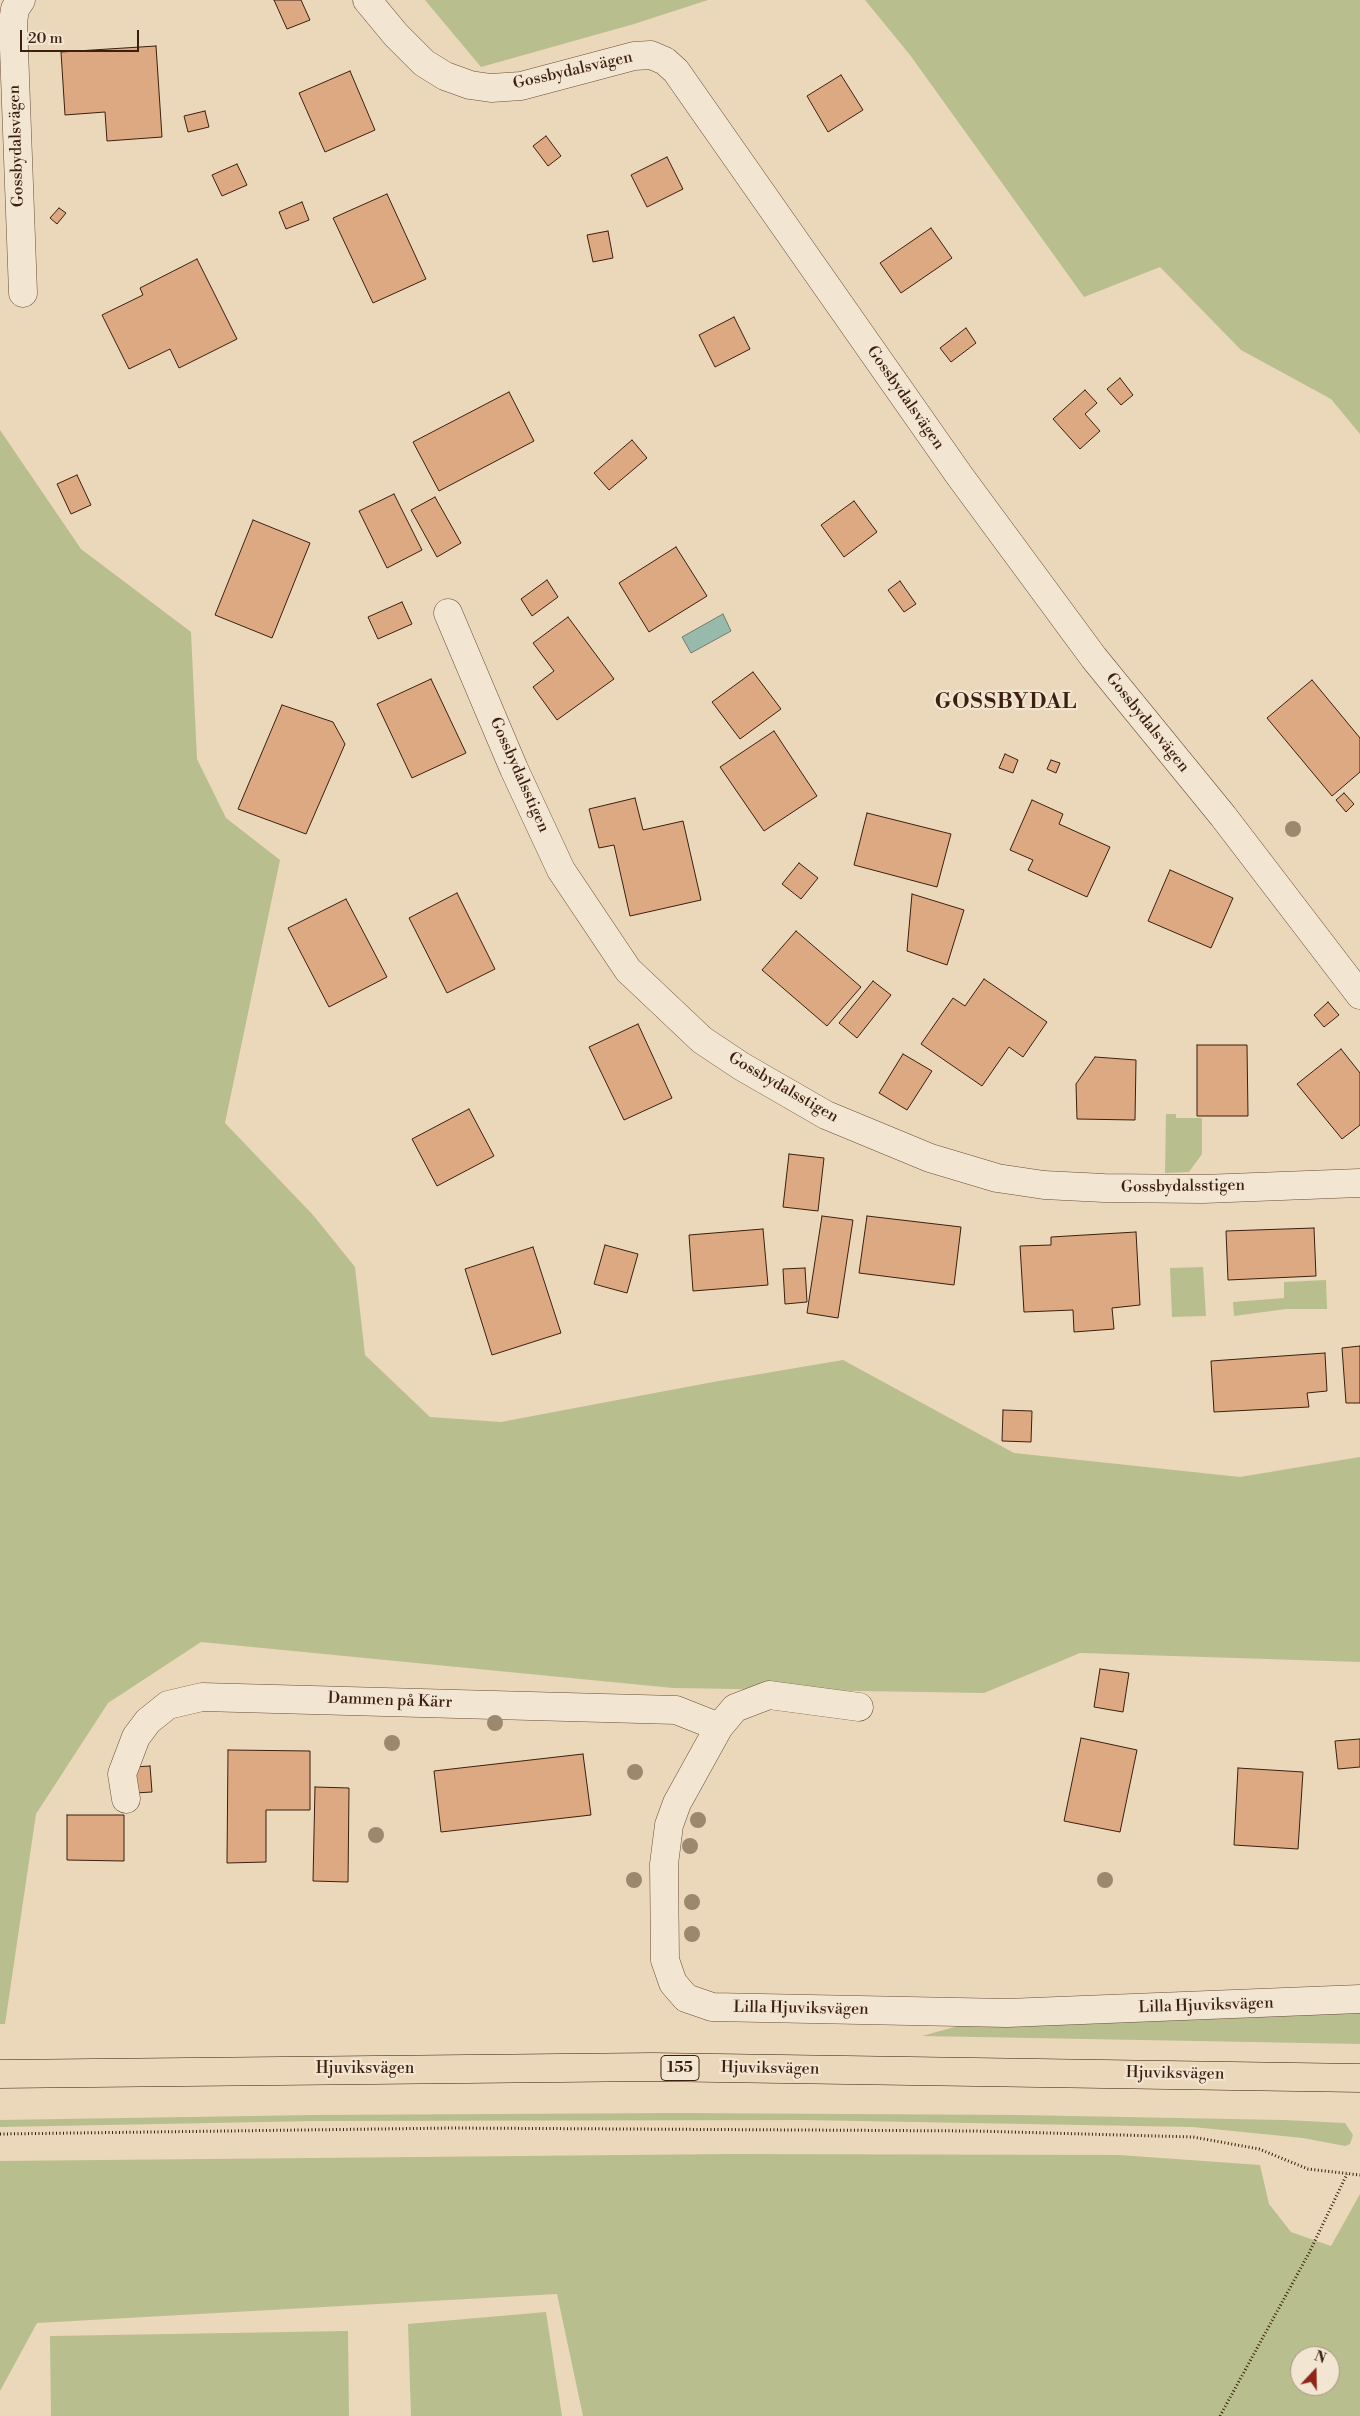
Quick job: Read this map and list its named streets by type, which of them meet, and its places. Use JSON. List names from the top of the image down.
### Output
{
  "streets": {
    "main road": ["155", "Hjuviksvägen"],
    "street": [
      "Gossbydalsvägen",
      "Gossbydalsstigen",
      "Dammen på Kärr",
      "Lilla Hjuviksvägen"
    ]
  },
  "crossings": [
    ["Dammen på Kärr", "Lilla Hjuviksvägen"]
  ],
  "districts": ["GOSSBYDAL"],
  "scale_bar": "20 m",
  "north": "top"
}
